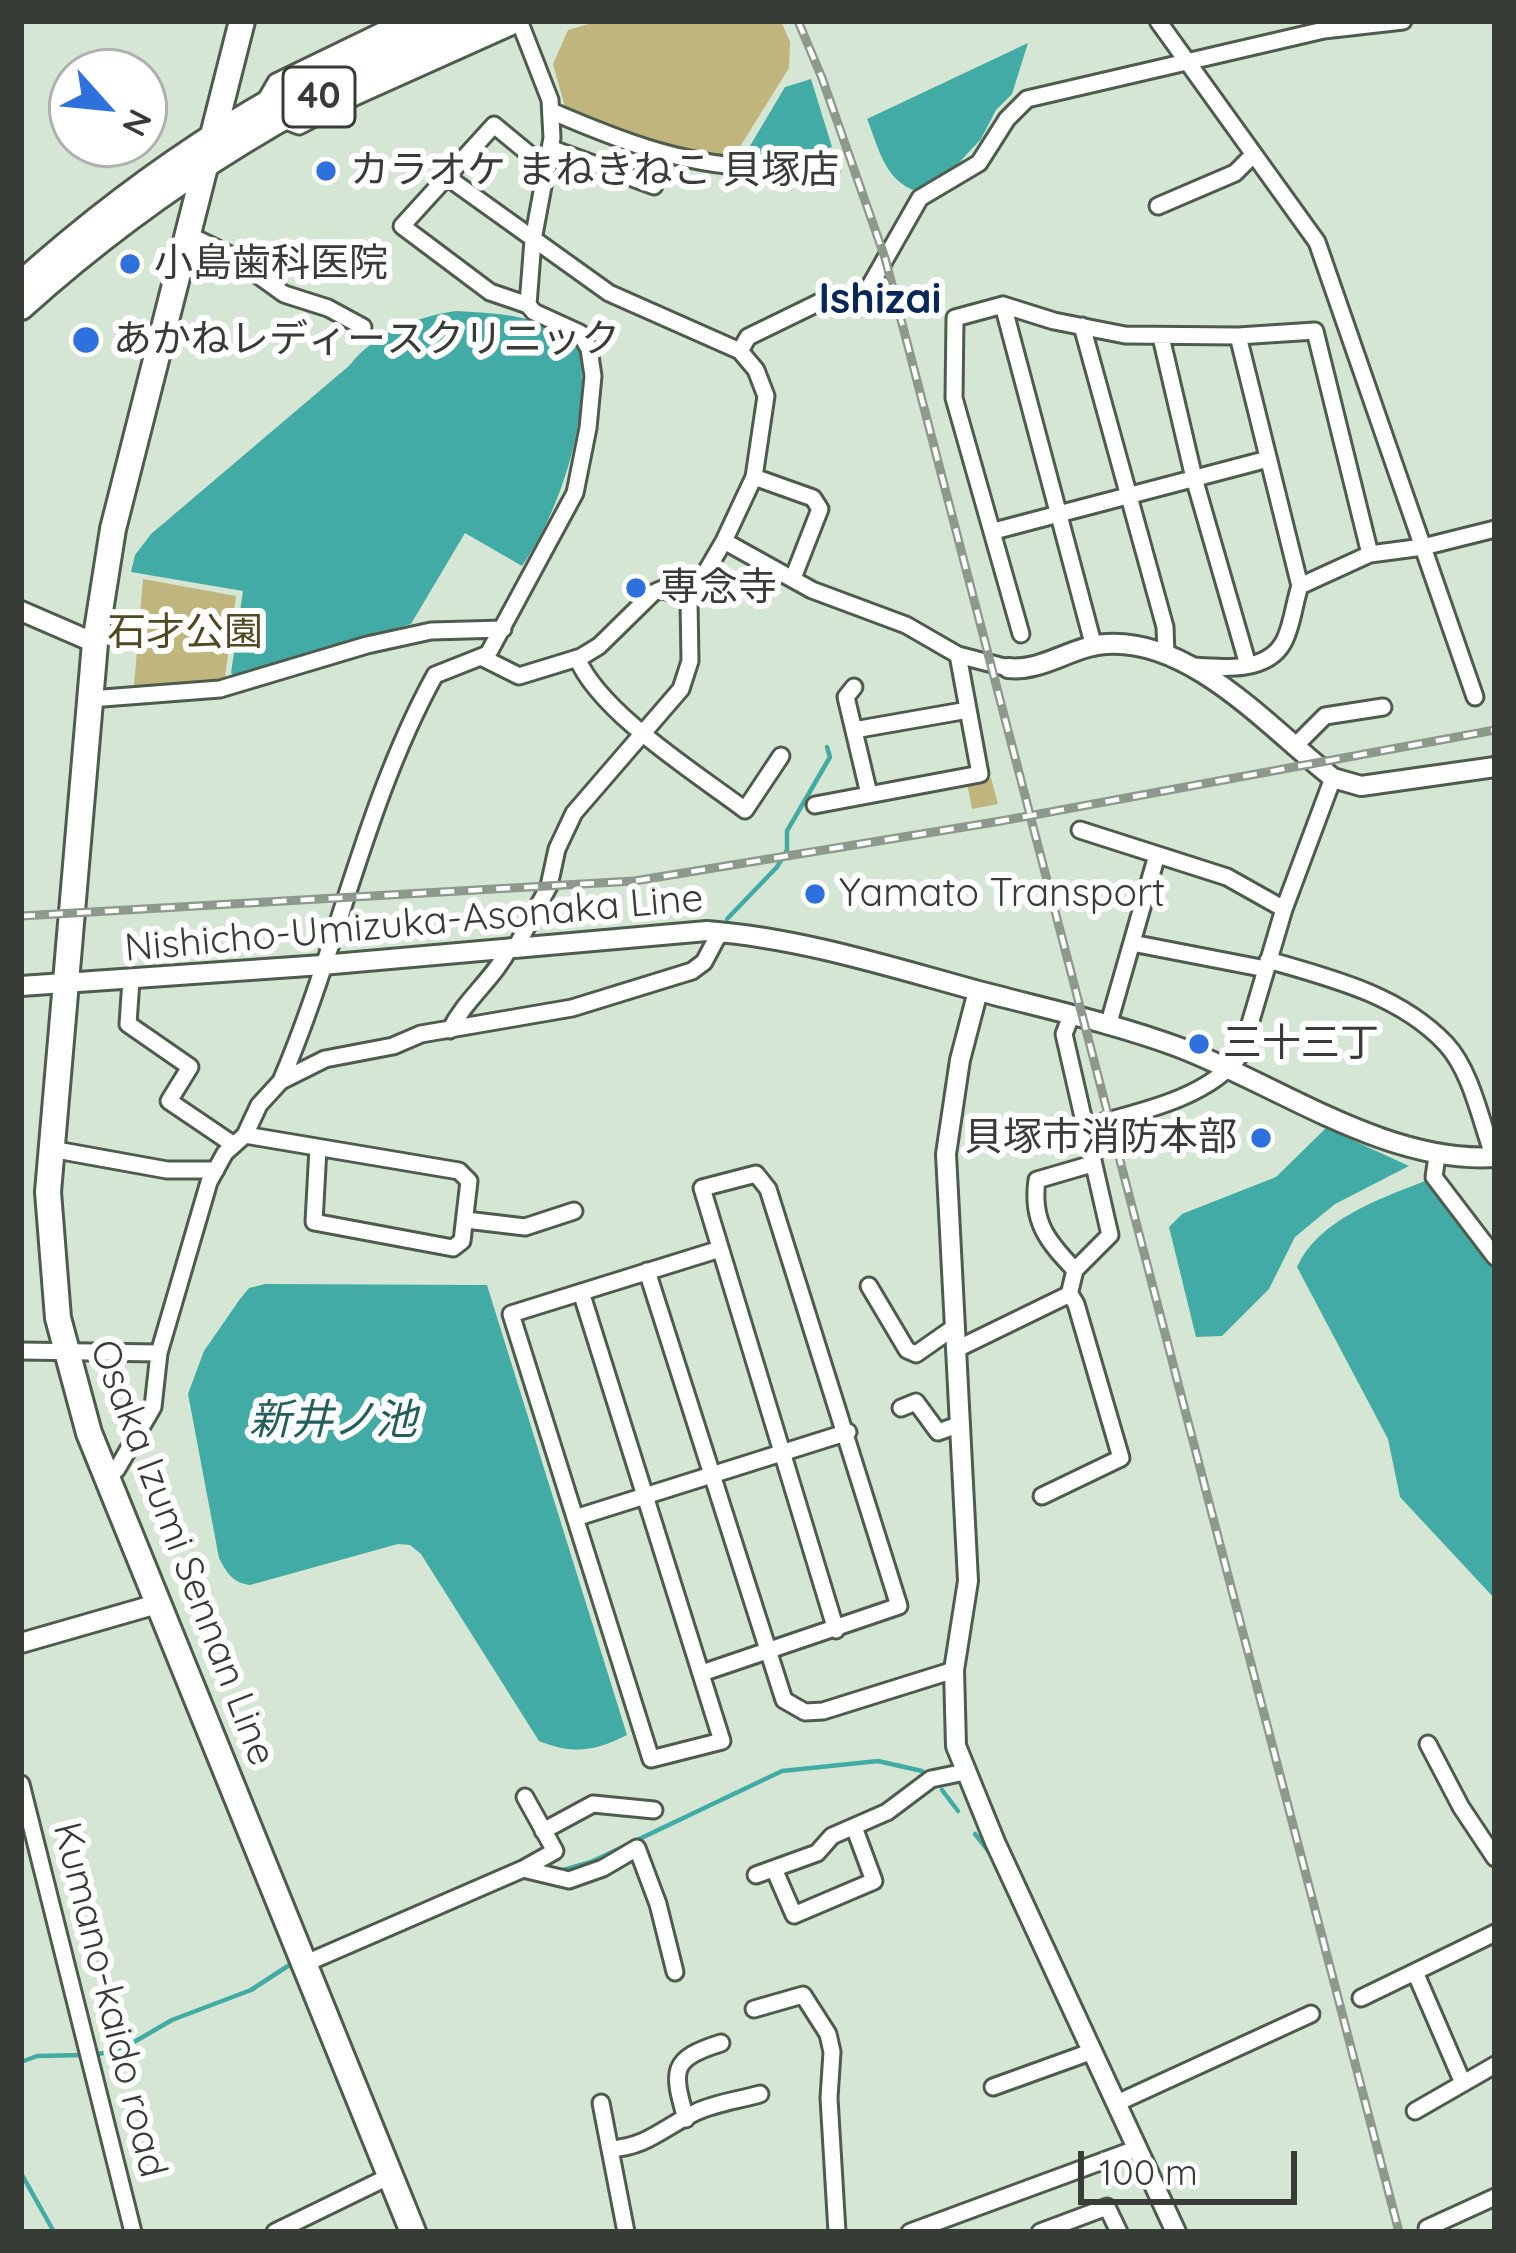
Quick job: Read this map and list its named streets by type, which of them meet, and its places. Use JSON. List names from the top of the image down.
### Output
{
  "streets": {
    "main road": ["40", "Osaka Izumi Sennan Line"],
    "street": ["Nishicho-Umizuka-Asonaka Line", "Kumano-kaido road"]
  },
  "crossings": [
    ["40", "Osaka Izumi Sennan Line"],
    ["Nishicho-Umizuka-Asonaka Line", "Osaka Izumi Sennan Line"]
  ],
  "districts": ["Ishizai"],
  "water": ["新井ノ池"],
  "parks": ["石才公園"],
  "places": [
    "カラオケ まねきねこ 貝塚店",
    "小島歯科医院",
    "あかねレディースクリニック",
    "専念寺",
    "Yamato Transport",
    "三十三丁",
    "貝塚市消防本部"
  ],
  "scale_bar": "100 m",
  "north": "bottom right"
}
